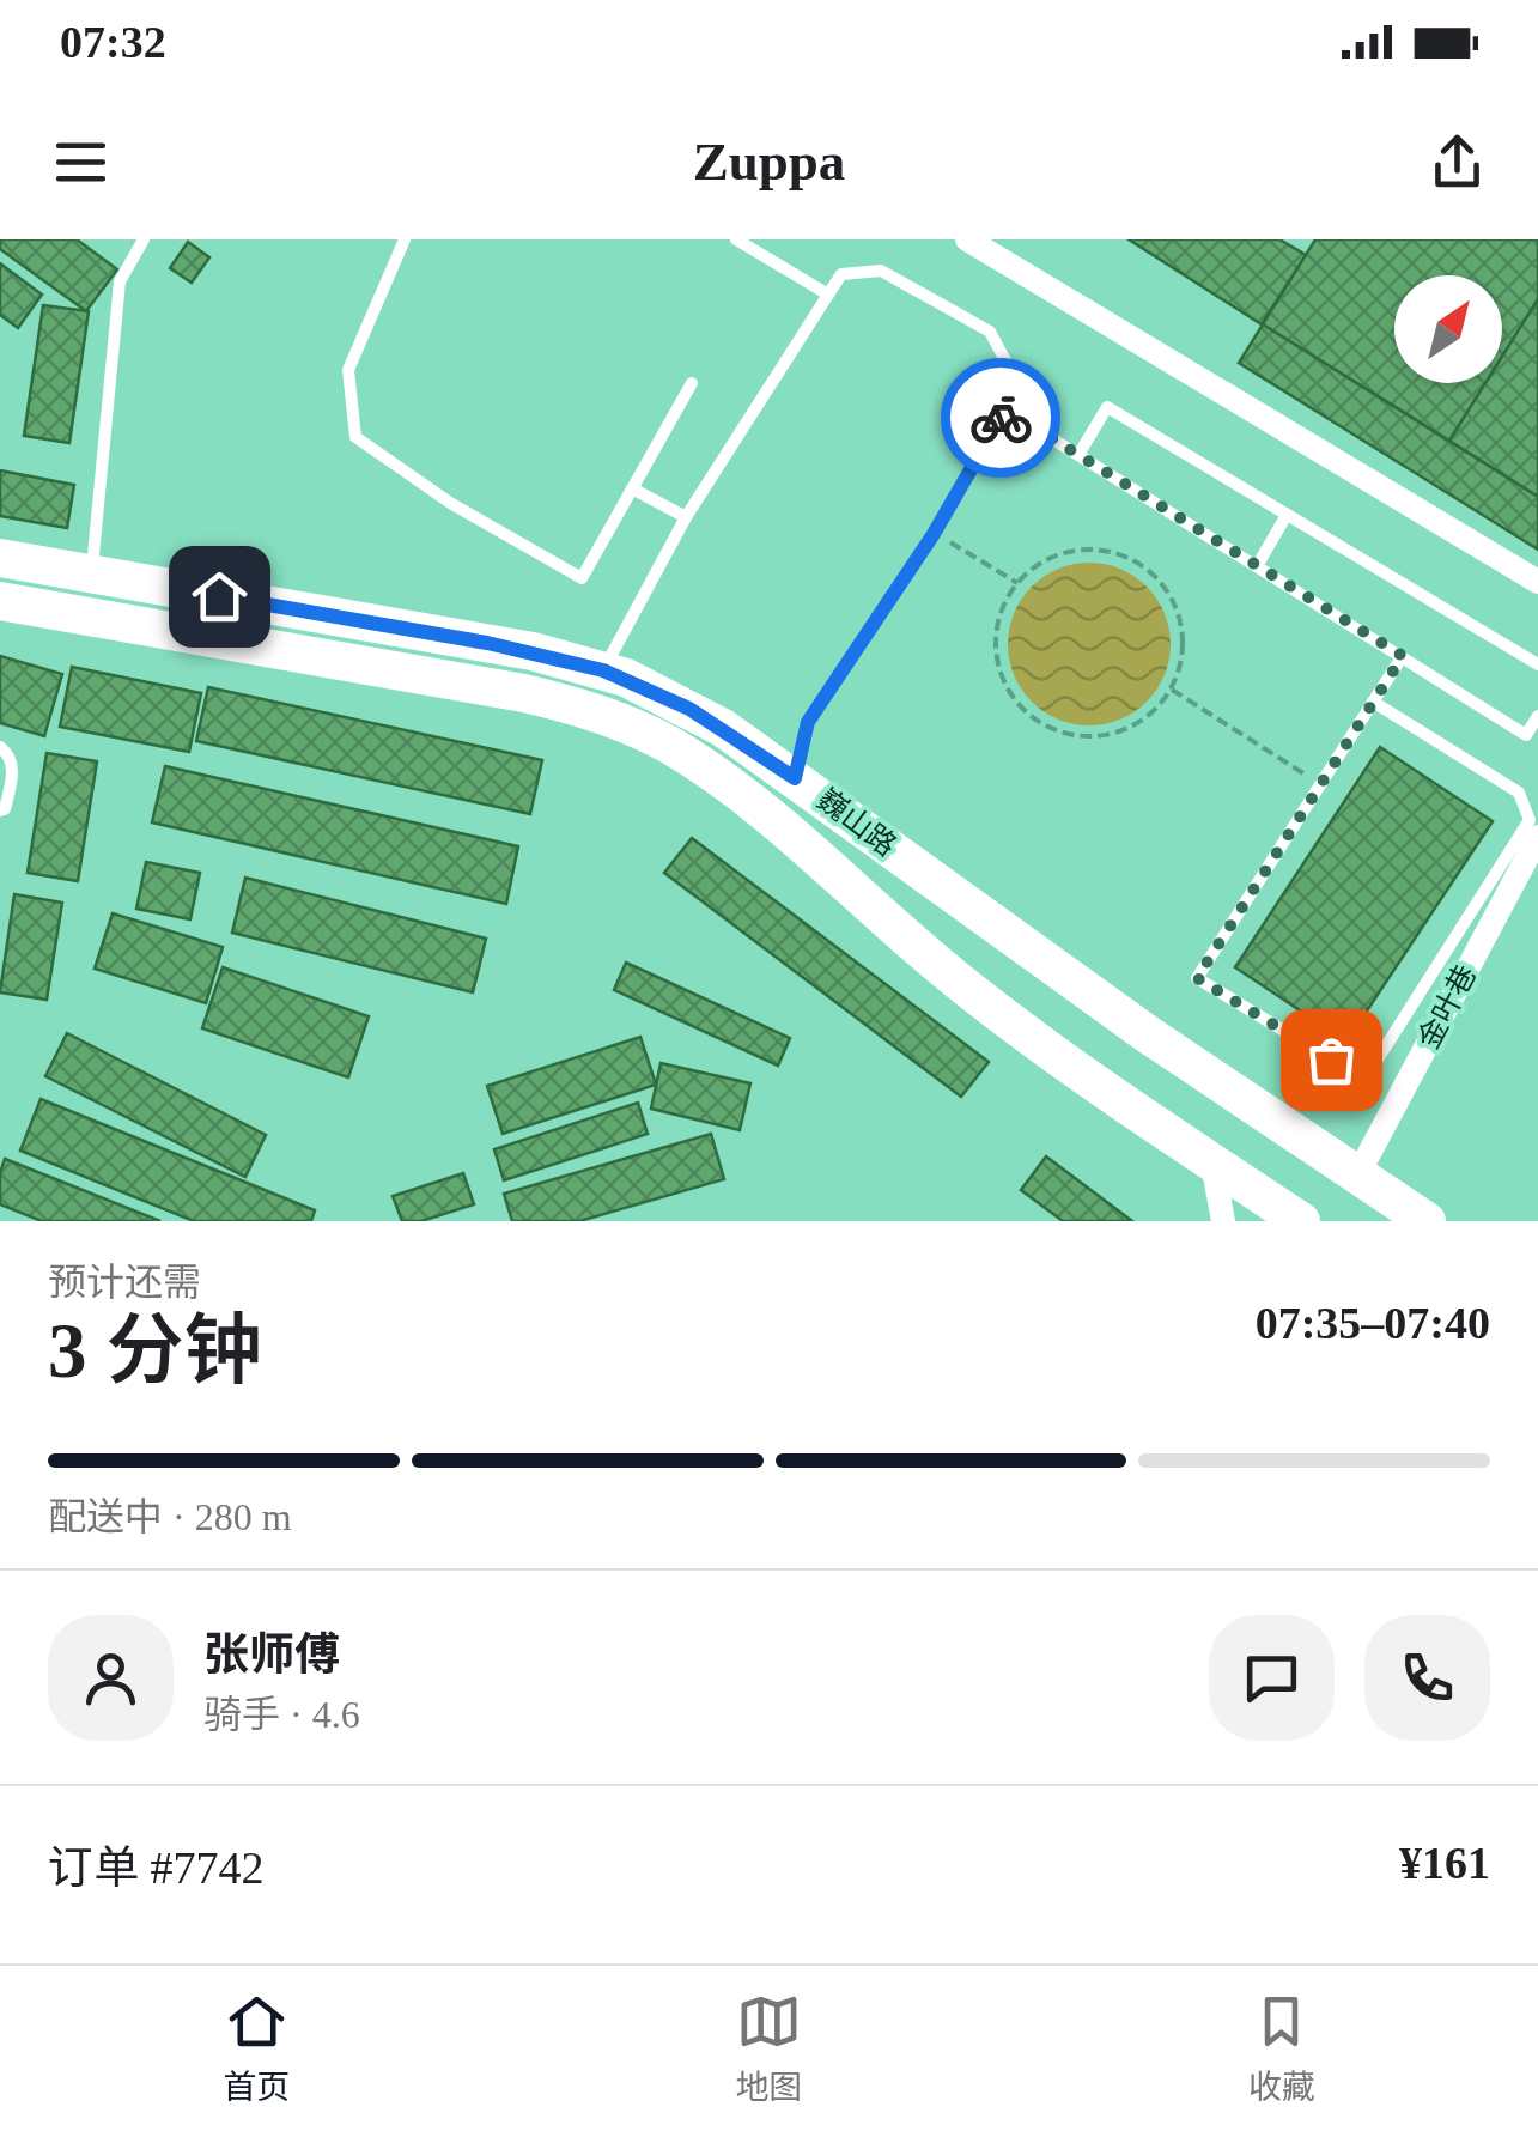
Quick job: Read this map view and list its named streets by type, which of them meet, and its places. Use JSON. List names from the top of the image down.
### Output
{
  "streets": {
    "highway": ["巍山路"],
    "street": ["金叶巷"]
  },
  "crossings": [
    ["巍山路", "金叶巷"]
  ],
  "north": "top right",
  "page": {
    "status": "07:32",
    "header": "Zuppa",
    "heading": ["3 分钟", "预计还需", "07:35–07:40"],
    "panel": [
      "张师傅",
      "骑手 · 4.6",
      "订单 #7742",
      "¥161"
    ],
    "bar": "配送中 · 280 m",
    "tabs": ["首页", "地图", "收藏"]
  }
}
